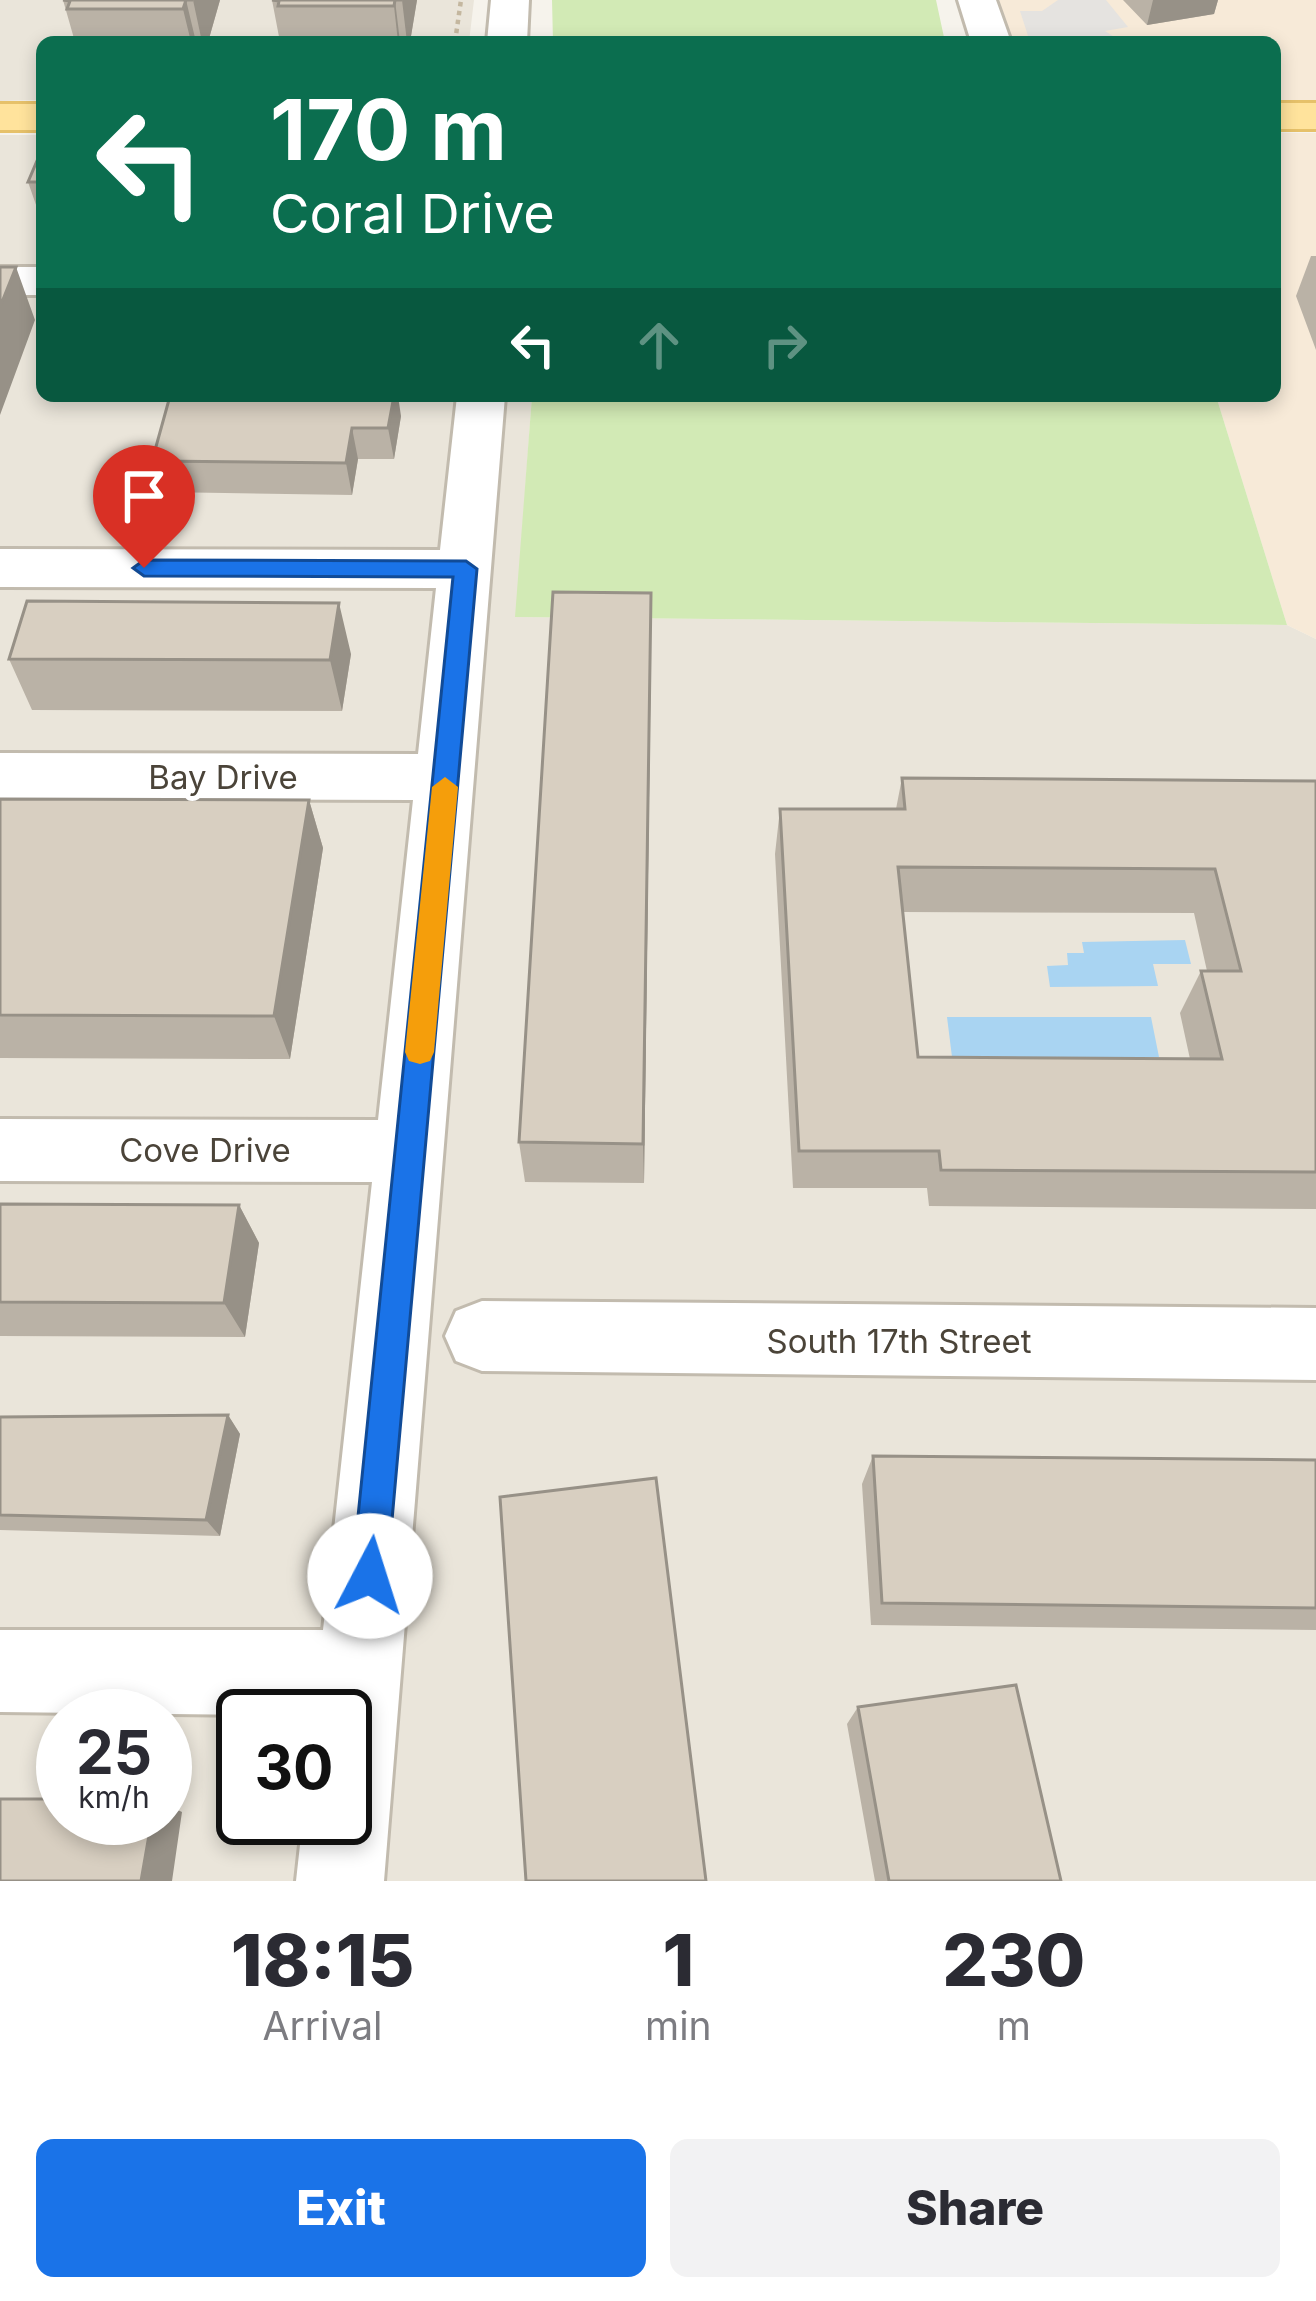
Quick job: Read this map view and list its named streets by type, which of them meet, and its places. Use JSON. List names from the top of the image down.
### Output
{
  "streets": {
    "street": ["Bay Drive", "Cove Drive", "South 17th Street"]
  },
  "page": {
    "turn": ["170 m", "Coral Drive"],
    "speed": "25 km/h",
    "limit": "30",
    "eta": [
      "18:15",
      "Arrival",
      "1",
      "min",
      "230",
      "m"
    ],
    "buttons": ["Exit", "Share"]
  }
}
